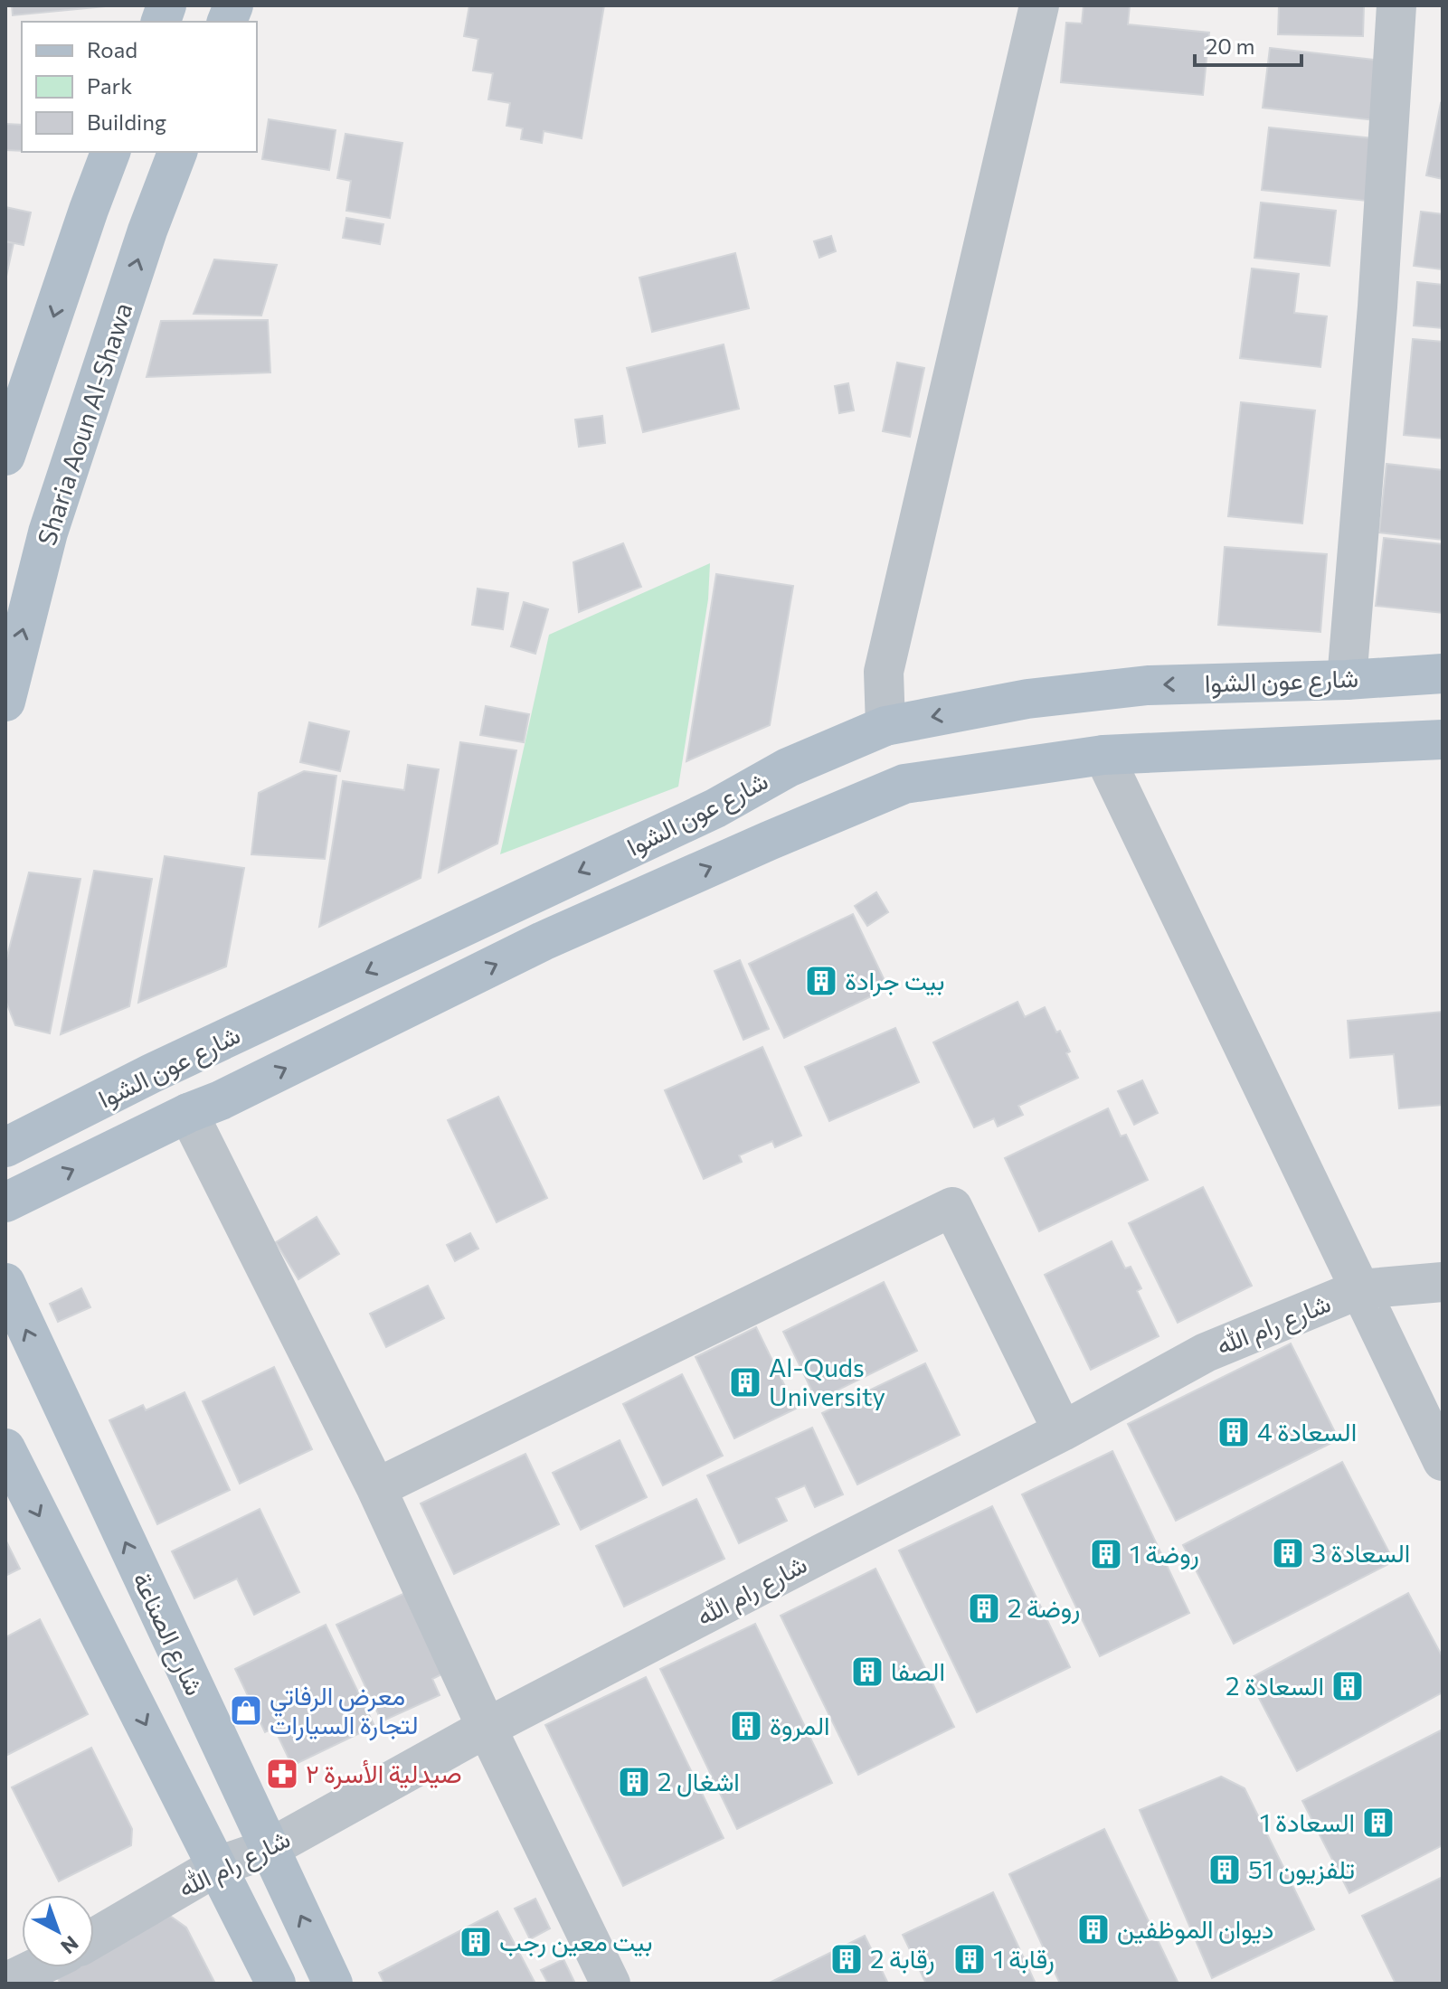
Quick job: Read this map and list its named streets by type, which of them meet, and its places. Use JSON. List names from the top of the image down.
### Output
{
  "streets": {
    "main road": ["Sharia Aoun Al-Shawa", "شارع عون الشوا", "شارع الصناعة"],
    "street": ["شارع رام الله"]
  },
  "crossings": [
    ["شارع رام الله", "شارع الصناعة"]
  ],
  "places": {
    "building": [
      "بيت جرادة",
      "Al-Quds University",
      "السعادة 4",
      "السعادة 3",
      "روضة 1",
      "روضة 2",
      "الصفا",
      "السعادة 2",
      "المروة",
      "اشغال 2",
      "السعادة 1",
      "تلفزيون 51",
      "ديوان الموظفين",
      "بيت معين رجب",
      "رقابة 2",
      "رقابة 1"
    ],
    "shop": ["معرض الرفاتي لتجارة السيارات"],
    "pharmacy": ["صيدلية الأسرة ٢"]
  },
  "legend": ["Road", "Park", "Building"],
  "scale_bar": "20 m",
  "north": "bottom right"
}
